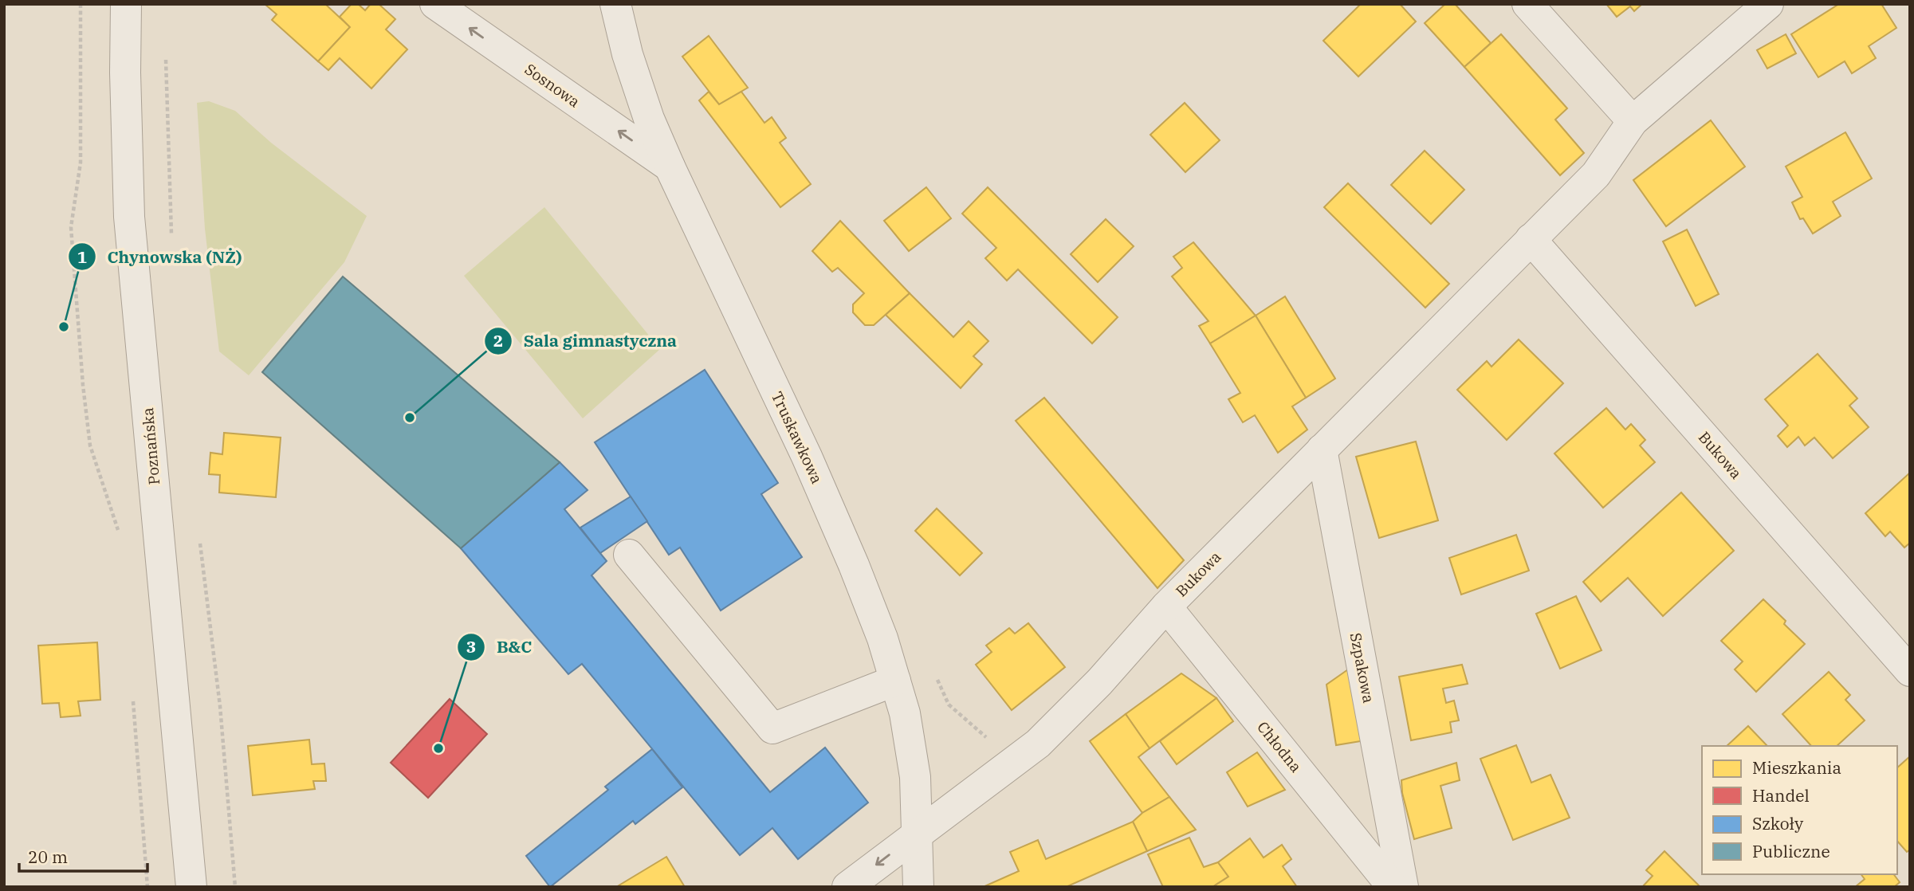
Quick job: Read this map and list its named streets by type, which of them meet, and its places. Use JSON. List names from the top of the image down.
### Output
{
  "streets": {
    "street": [
      "Sosnowa",
      "Truskawkowa",
      "Poznańska",
      "Bukowa",
      "Szpakowa",
      "Chłodna"
    ]
  },
  "crossings": [
    ["Sosnowa", "Truskawkowa"],
    ["Truskawkowa", "Bukowa"],
    ["Bukowa", "Szpakowa"],
    ["Bukowa", "Chłodna"]
  ],
  "one_way": ["Sosnowa"],
  "places": ["Chynowska (NŻ)", "Sala gimnastyczna", "B&C"],
  "legend": [
    "Mieszkania",
    "Handel",
    "Szkoły",
    "Publiczne"
  ],
  "scale_bar": "20 m"
}
